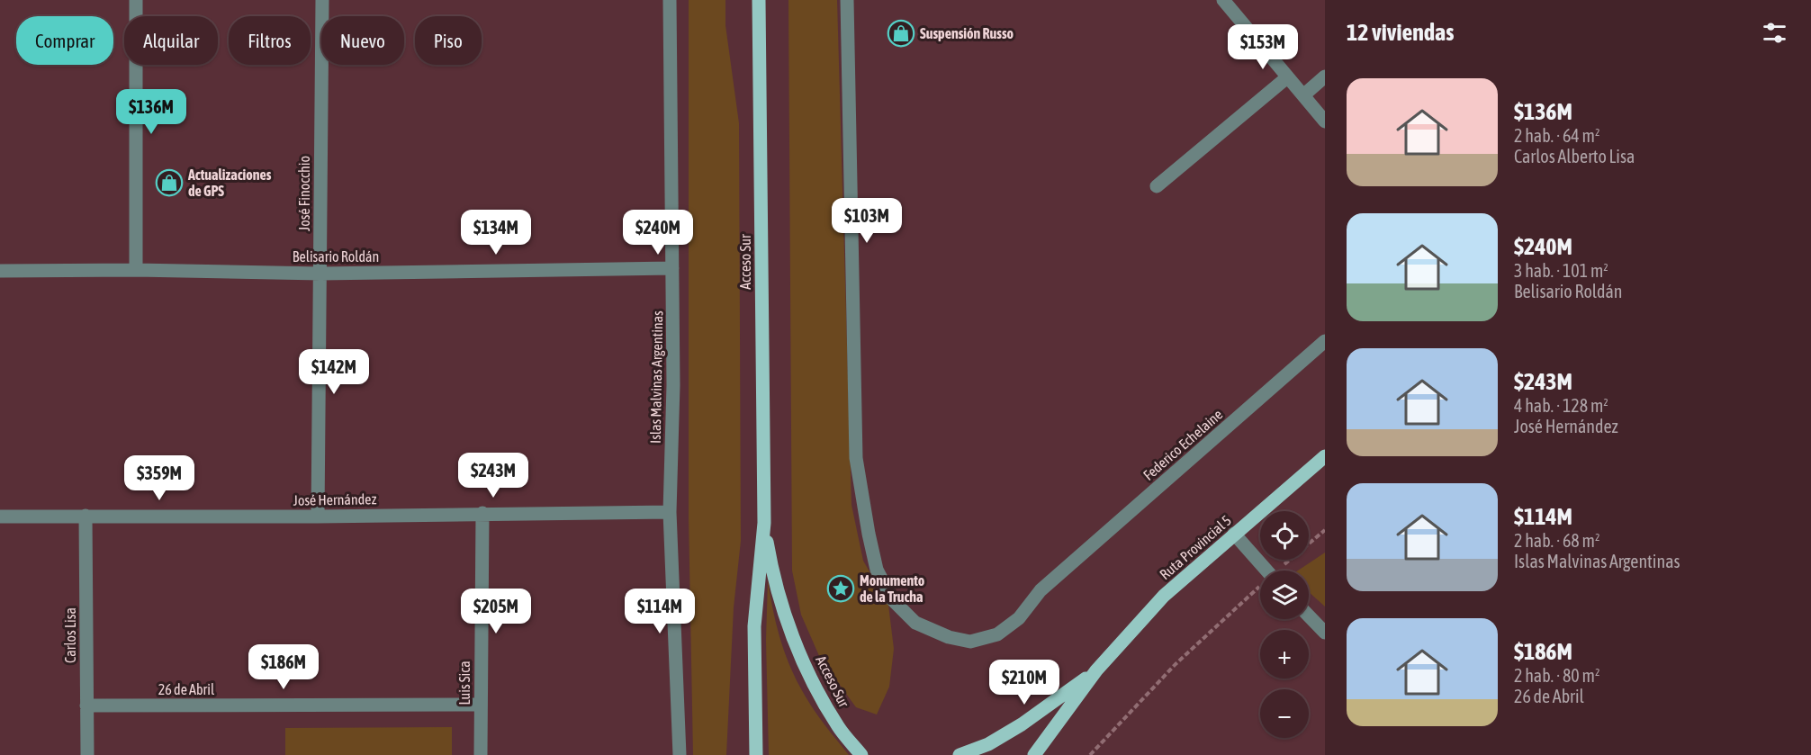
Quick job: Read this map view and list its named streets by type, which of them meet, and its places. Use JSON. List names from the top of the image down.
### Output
{
  "streets": {
    "main road": ["Acceso Sur", "Ruta Provincial 5"],
    "street": [
      "José Finocchio",
      "Belisario Roldán",
      "Islas Malvinas Argentinas",
      "Federico Echelaine",
      "José Hernández",
      "Carlos Lisa",
      "Luis Sica",
      "26 de Abril"
    ]
  },
  "crossings": [
    ["José Finocchio", "Belisario Roldán"],
    ["José Finocchio", "José Hernández"],
    ["Belisario Roldán", "Islas Malvinas Argentinas"],
    ["Islas Malvinas Argentinas", "José Hernández"],
    ["José Hernández", "Carlos Lisa"],
    ["José Hernández", "Luis Sica"],
    ["Carlos Lisa", "26 de Abril"],
    ["Luis Sica", "26 de Abril"]
  ],
  "places": {
    "shop": ["Suspensión Russo", "Actualizaciones de GPS"],
    "place": ["Monumento de la Trucha"]
  },
  "page": {
    "heading": "12 viviendas",
    "chip": [
      "Comprar",
      "Alquilar",
      "Filtros",
      "Nuevo",
      "Piso"
    ],
    "price": [
      "$153M",
      "$136M",
      "$103M",
      "$134M",
      "$240M",
      "$142M",
      "$243M",
      "$359M",
      "$205M",
      "$114M",
      "$186M",
      "$210M"
    ],
    "list": [
      {
        "name": "$136M",
        "note": "2 hab. · 64 m² · Carlos Alberto Lisa"
      },
      {
        "name": "$240M",
        "note": "3 hab. · 101 m² · Belisario Roldán"
      },
      {
        "name": "$243M",
        "note": "4 hab. · 128 m² · José Hernández"
      },
      {
        "name": "$114M",
        "note": "2 hab. · 68 m² · Islas Malvinas Argentinas"
      },
      {
        "name": "$186M",
        "note": "2 hab. · 80 m² · 26 de Abril"
      }
    ],
    "map_buttons": ["+", "−"]
  }
}
